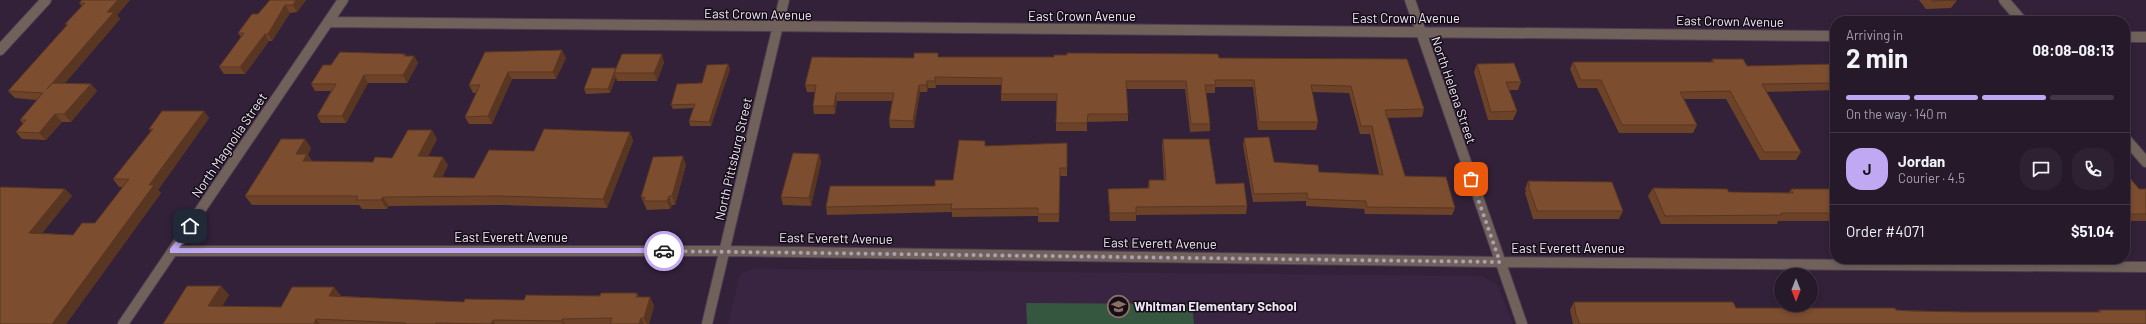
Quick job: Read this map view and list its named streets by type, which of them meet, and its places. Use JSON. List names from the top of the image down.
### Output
{
  "streets": {
    "street": [
      "East Crown Avenue",
      "North Helena Street",
      "North Magnolia Street",
      "North Pittsburg Street",
      "East Everett Avenue"
    ]
  },
  "crossings": [
    ["East Crown Avenue", "North Helena Street"],
    ["East Crown Avenue", "North Magnolia Street"],
    ["East Crown Avenue", "North Pittsburg Street"],
    ["North Helena Street", "East Everett Avenue"],
    ["North Magnolia Street", "East Everett Avenue"],
    ["North Pittsburg Street", "East Everett Avenue"]
  ],
  "places": {
    "school or university": ["Whitman Elementary School"]
  },
  "north": "bottom",
  "page": {
    "heading": ["2 min", "Arriving in", "08:08–08:13"],
    "panel": [
      "Jordan",
      "Courier · 4.5",
      "Order #4071",
      "$51.04"
    ],
    "bar": "On the way · 140 m",
    "round": "J"
  }
}
